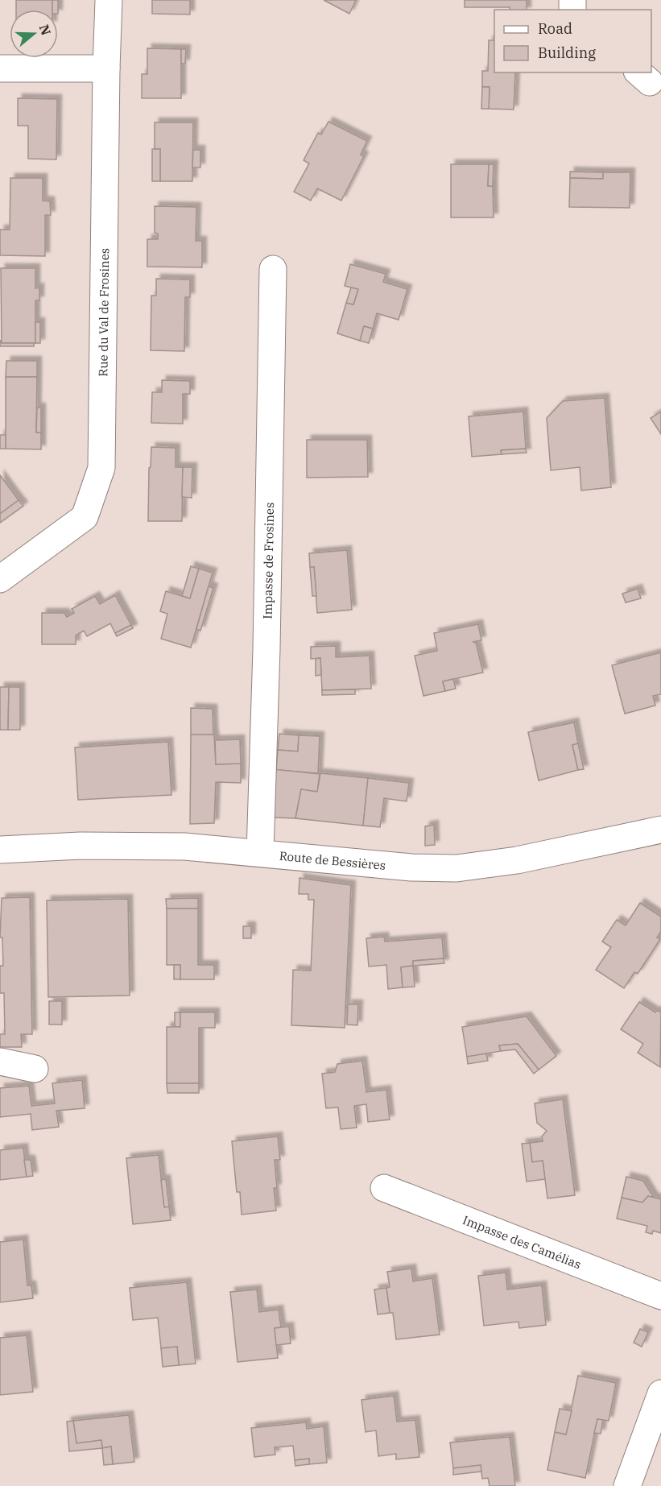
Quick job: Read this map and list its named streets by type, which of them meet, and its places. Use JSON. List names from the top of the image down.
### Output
{
  "streets": {
    "street": [
      "Rue du Val de Frosines",
      "Impasse de Frosines",
      "Route de Bessières",
      "Impasse des Camélias"
    ]
  },
  "crossings": [
    ["Impasse de Frosines", "Route de Bessières"]
  ],
  "legend": ["Road", "Building"],
  "north": "right"
}
